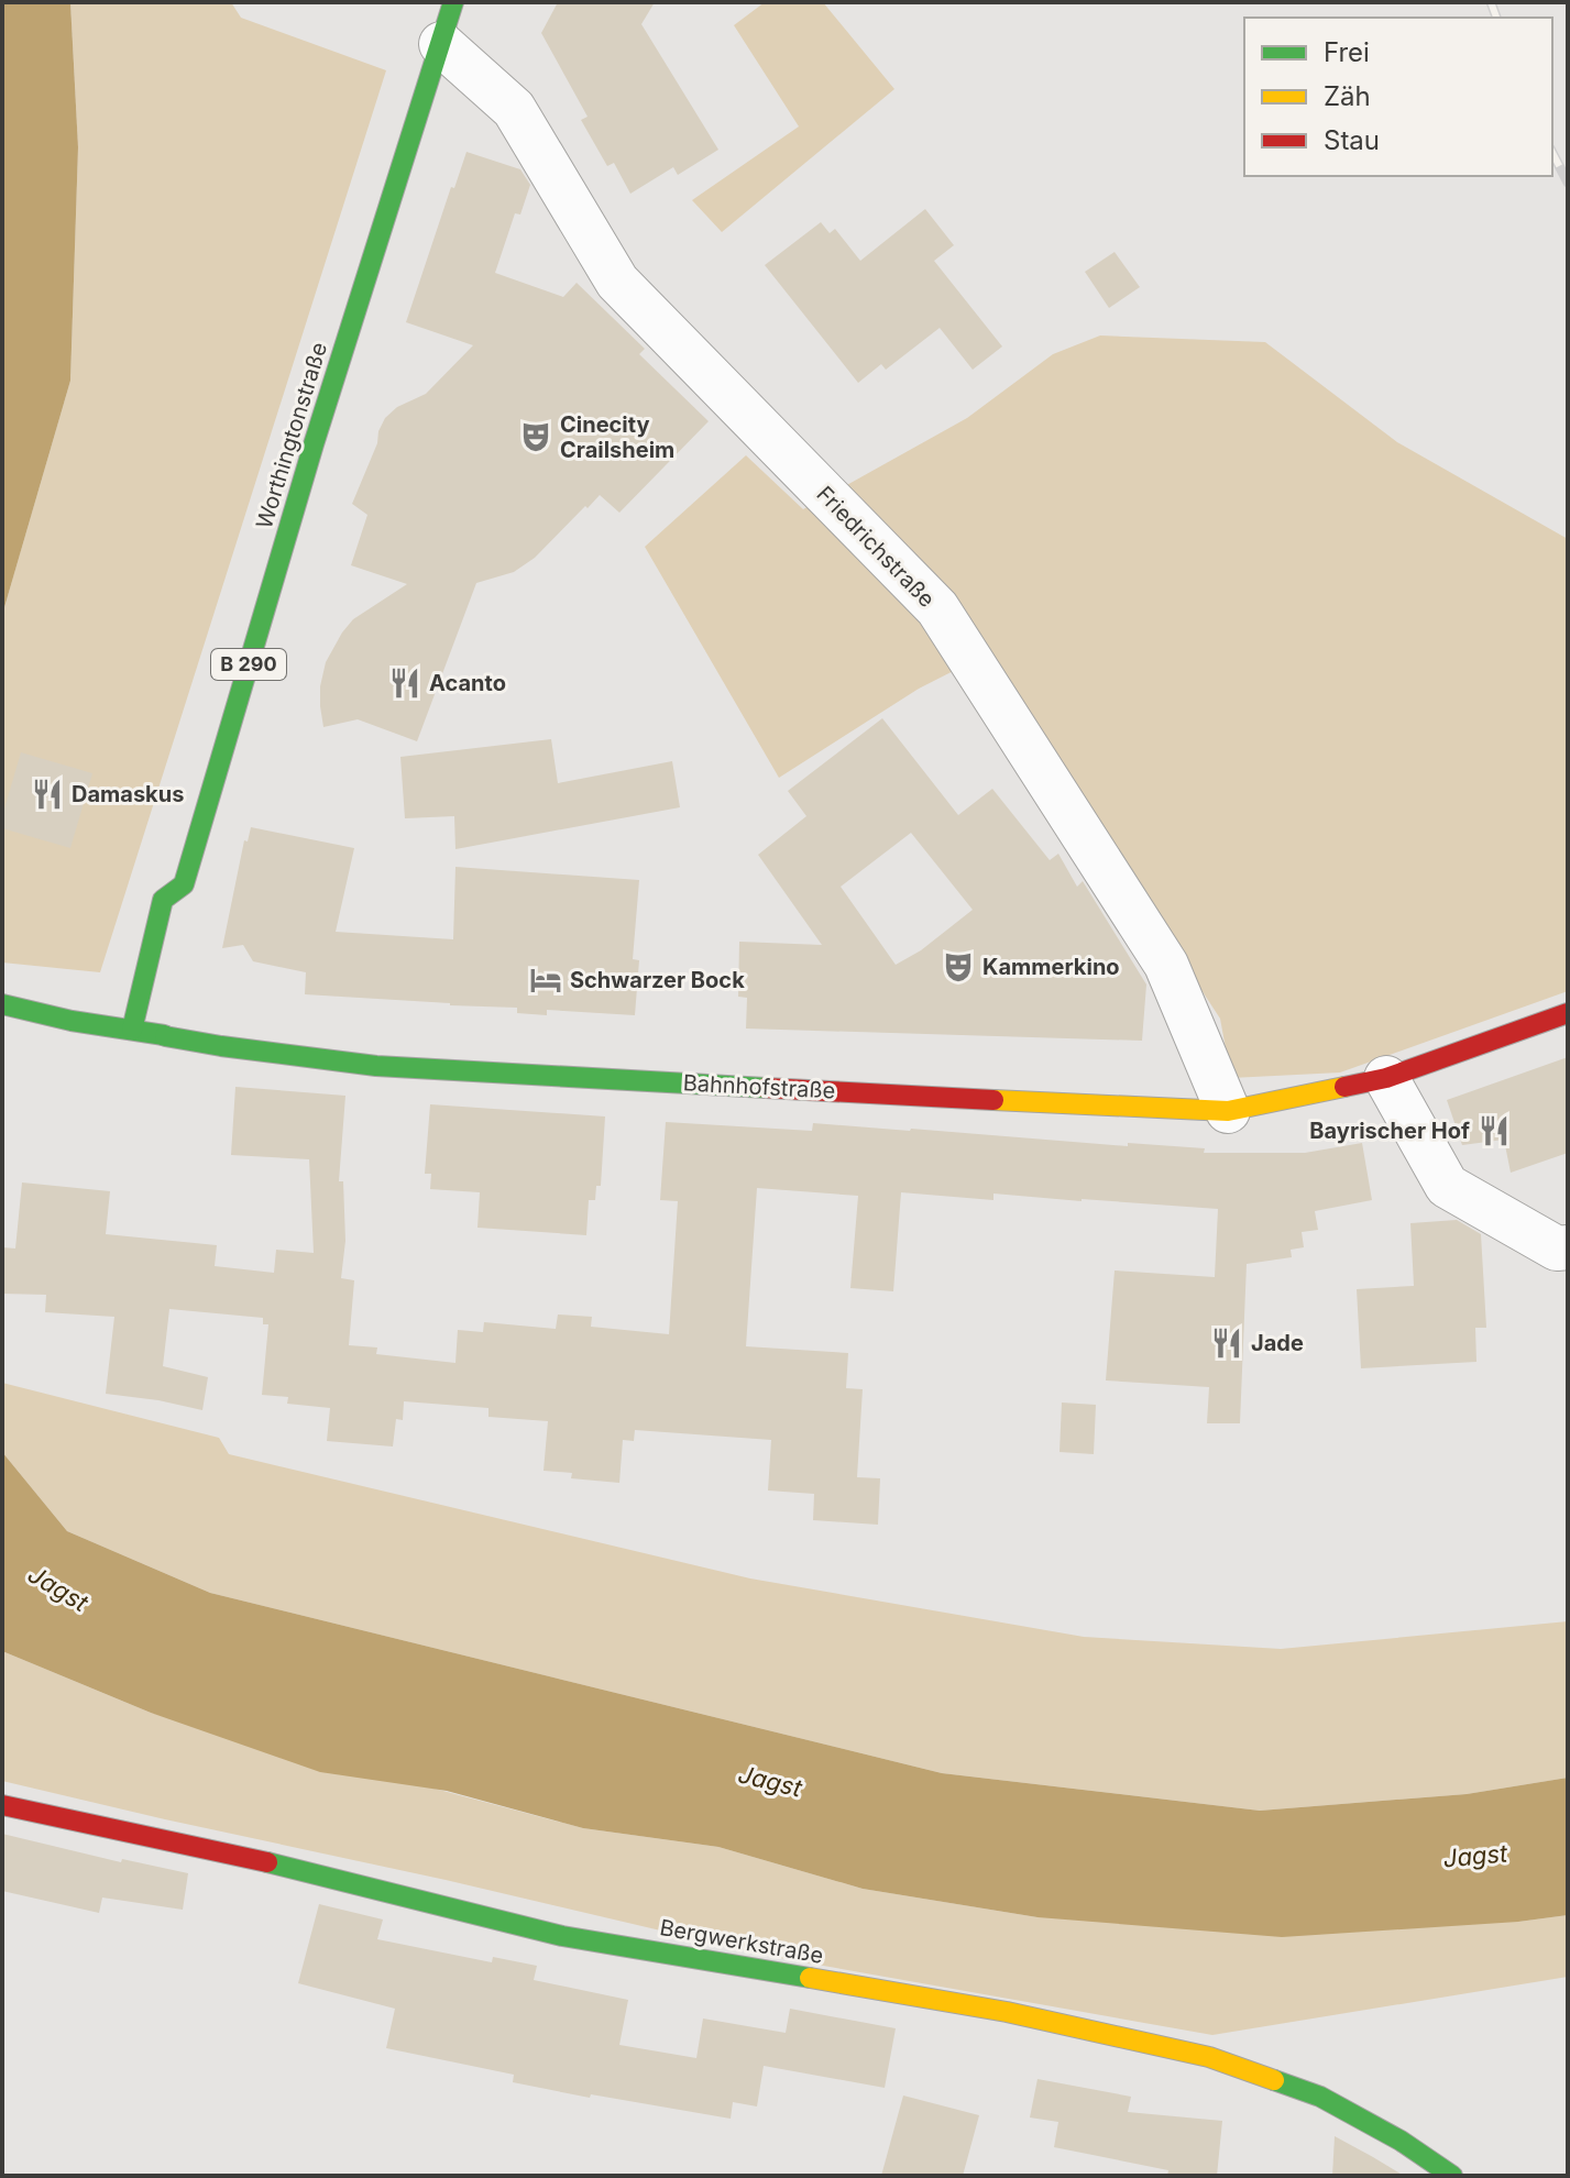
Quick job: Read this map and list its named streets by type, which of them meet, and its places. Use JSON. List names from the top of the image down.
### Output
{
  "streets": {
    "main road": [
      "Worthingtonstraße",
      "B 290",
      "Bahnhofstraße",
      "Bergwerkstraße"
    ],
    "street": ["Friedrichstraße"]
  },
  "crossings": [
    ["Worthingtonstraße", "Friedrichstraße"],
    ["Worthingtonstraße", "Bahnhofstraße"],
    ["Friedrichstraße", "Bahnhofstraße"]
  ],
  "water": ["Jagst"],
  "places": {
    "theatre": ["Cinecity Crailsheim", "Kammerkino"],
    "restaurant": [
      "Acanto",
      "Damaskus",
      "Bayrischer Hof",
      "Jade"
    ],
    "hotel": ["Schwarzer Bock"]
  },
  "legend": ["Frei", "Zäh", "Stau"]
}
